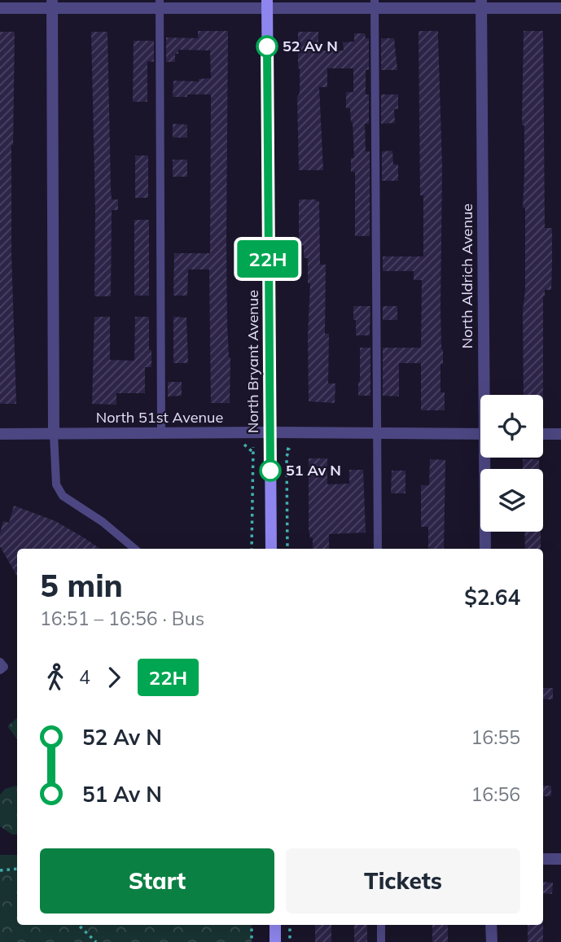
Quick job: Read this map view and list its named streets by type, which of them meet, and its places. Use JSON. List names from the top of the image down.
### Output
{
  "streets": {
    "street": ["North Aldrich Avenue", "North Bryant Avenue", "North 51st Avenue"]
  },
  "crossings": [
    ["North Bryant Avenue", "North 51st Avenue"]
  ],
  "places": ["52 Av N", "51 Av N"],
  "lines": ["bus line 22H"],
  "page": {
    "on_map": "22H",
    "heading": ["5 min", "16:51 – 16:56 · Bus", "$2.64"],
    "legs": ["4", "22H"],
    "list": [
      {
        "name": "52 Av N",
        "value": "16:55"
      },
      {
        "name": "51 Av N",
        "value": "16:56"
      }
    ],
    "buttons": ["Start", "Tickets"]
  }
}
